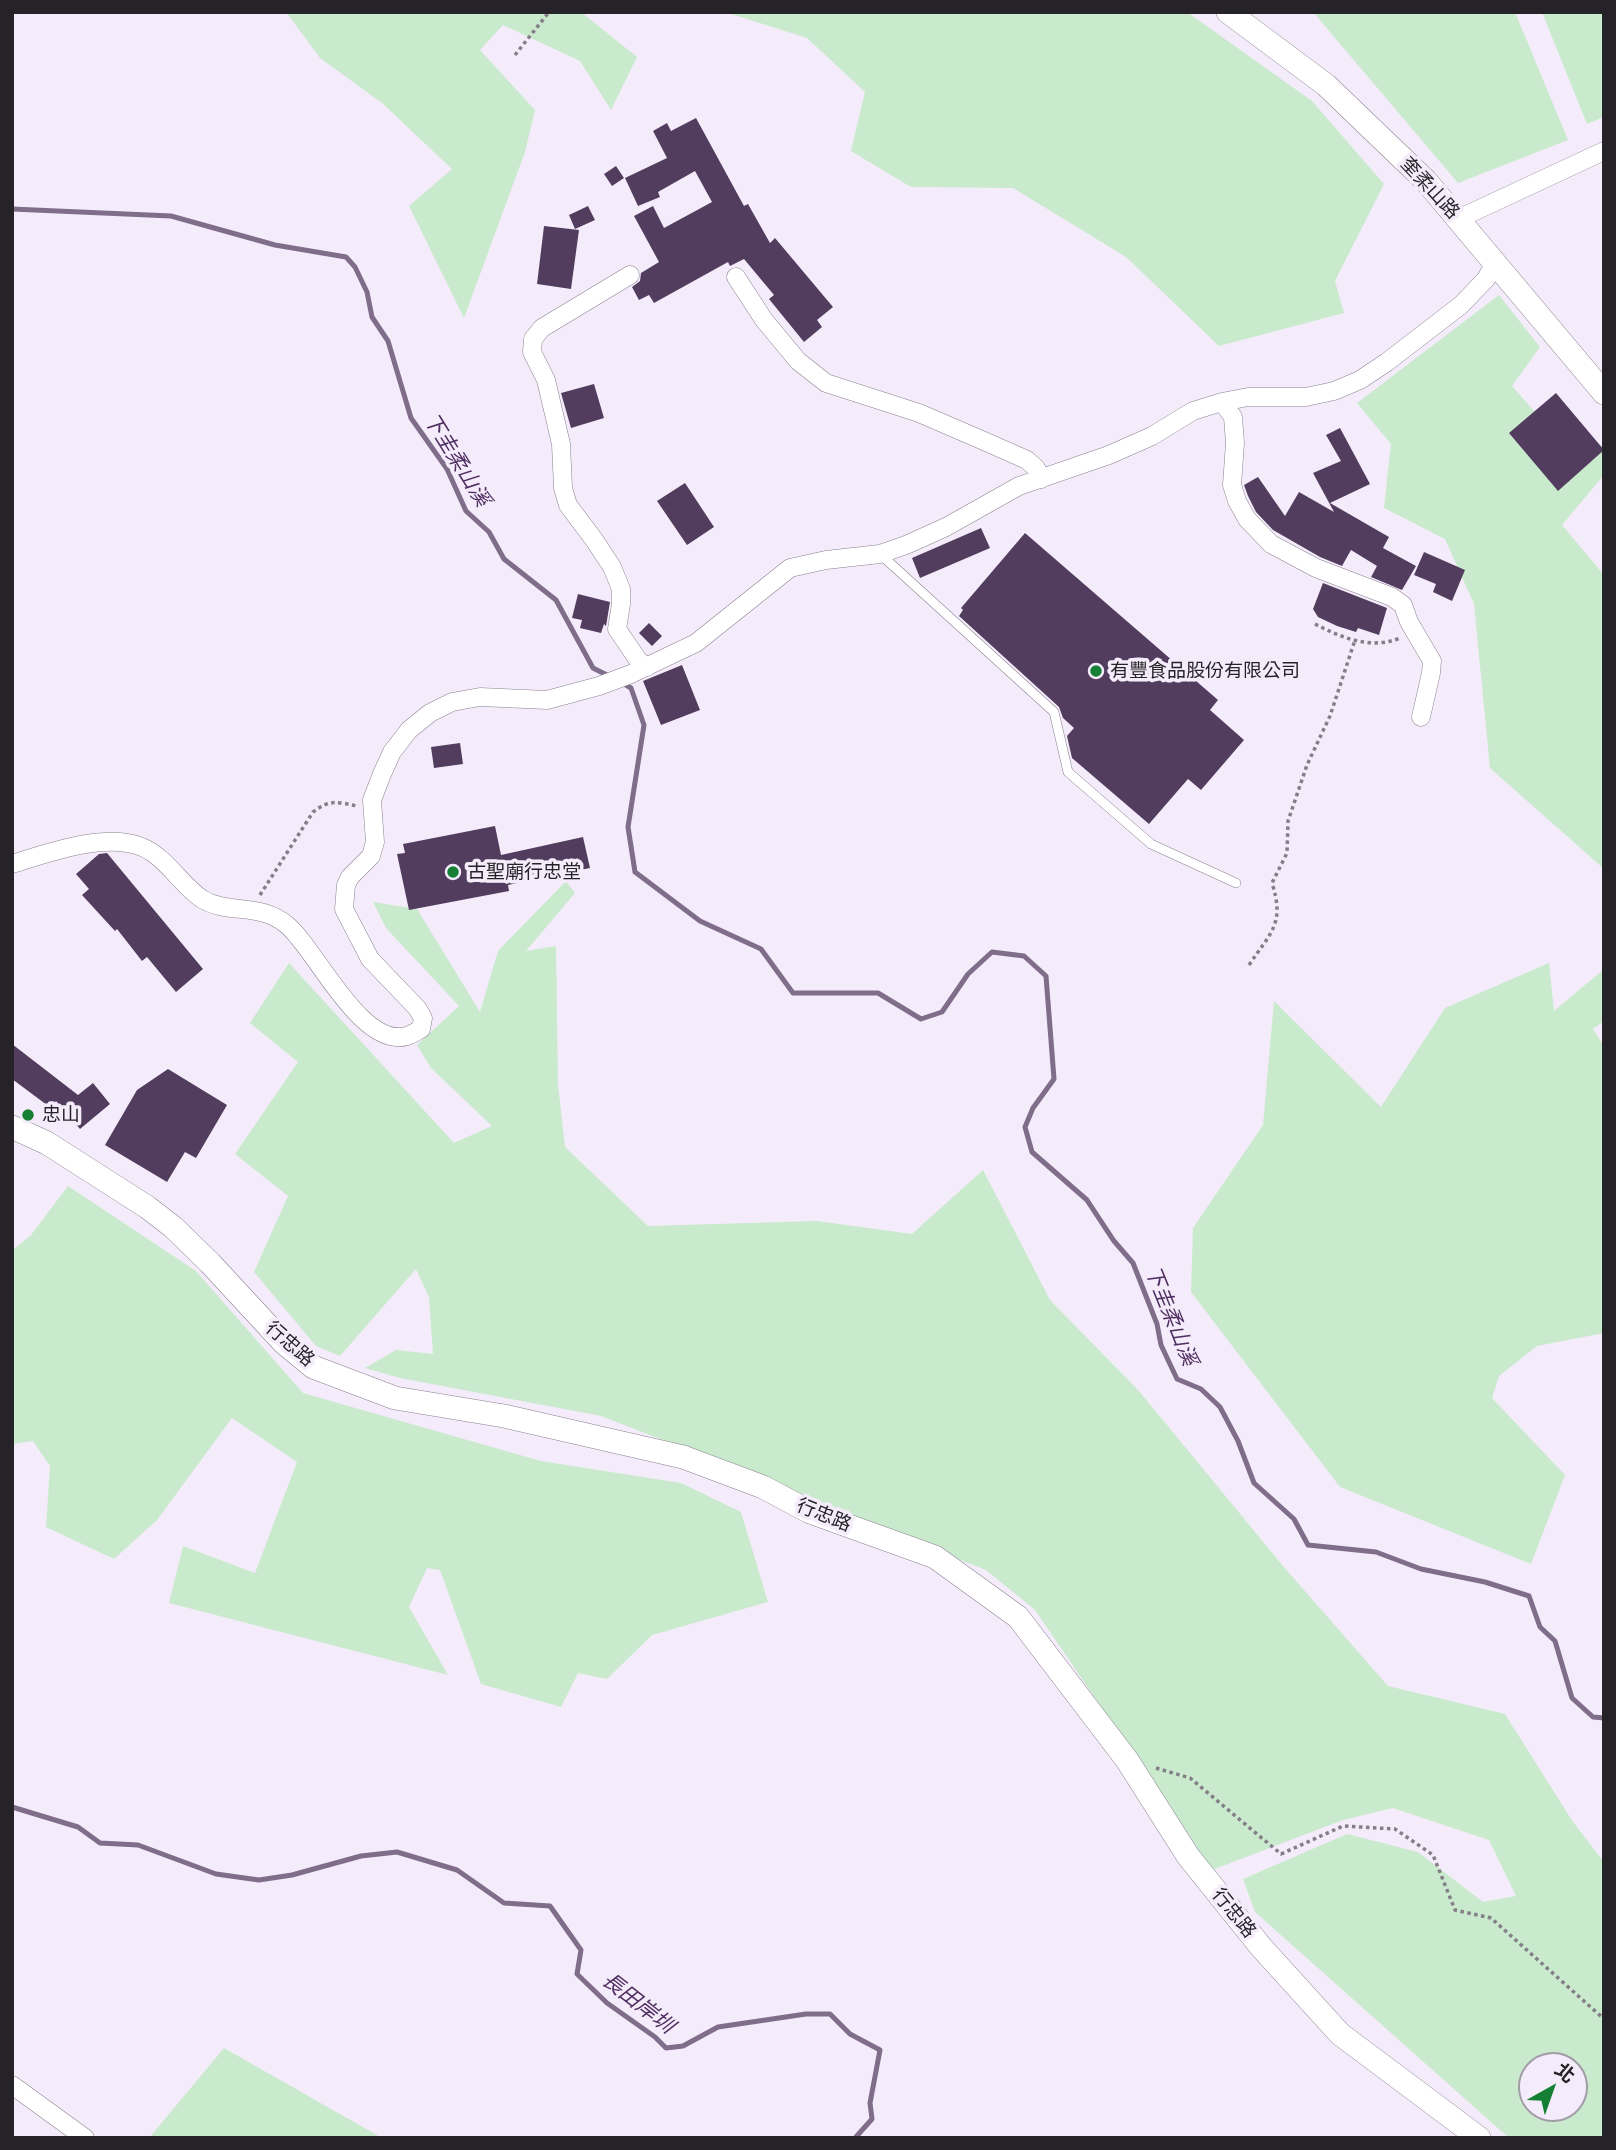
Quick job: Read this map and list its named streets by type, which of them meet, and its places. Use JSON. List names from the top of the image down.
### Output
{
  "streets": {
    "street": ["奎柔山路", "行忠路"]
  },
  "water": ["下圭柔山溪", "長田岸圳"],
  "places": ["有豐食品股份有限公司", "古聖廟行忠堂", "忠山"],
  "north": "top right"
}
